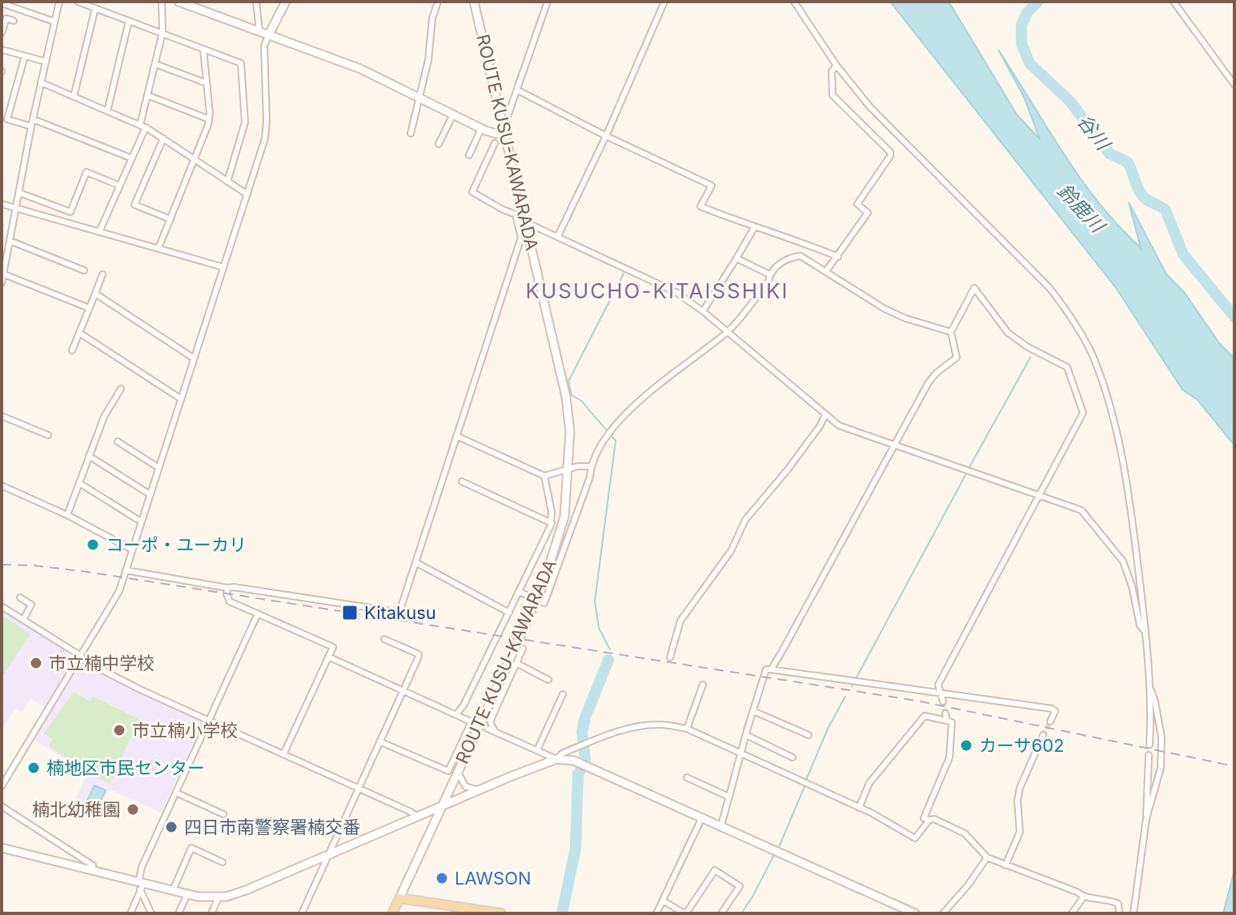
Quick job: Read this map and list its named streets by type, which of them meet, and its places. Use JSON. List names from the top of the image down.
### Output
{
  "streets": {
    "street": ["ROUTE KUSU-KAWARADA"]
  },
  "districts": ["KUSUCHO-KITAISSHIKI"],
  "water": ["谷川", "鈴鹿川"],
  "places": {
    "other": [
      "コーポ・ユーカリ",
      "市立楠中学校",
      "市立楠小学校",
      "カーサ602",
      "楠地区市民センター",
      "楠北幼稚園",
      "四日市南警察署楠交番",
      "LAWSON"
    ],
    "transit": ["Kitakusu"]
  }
}
